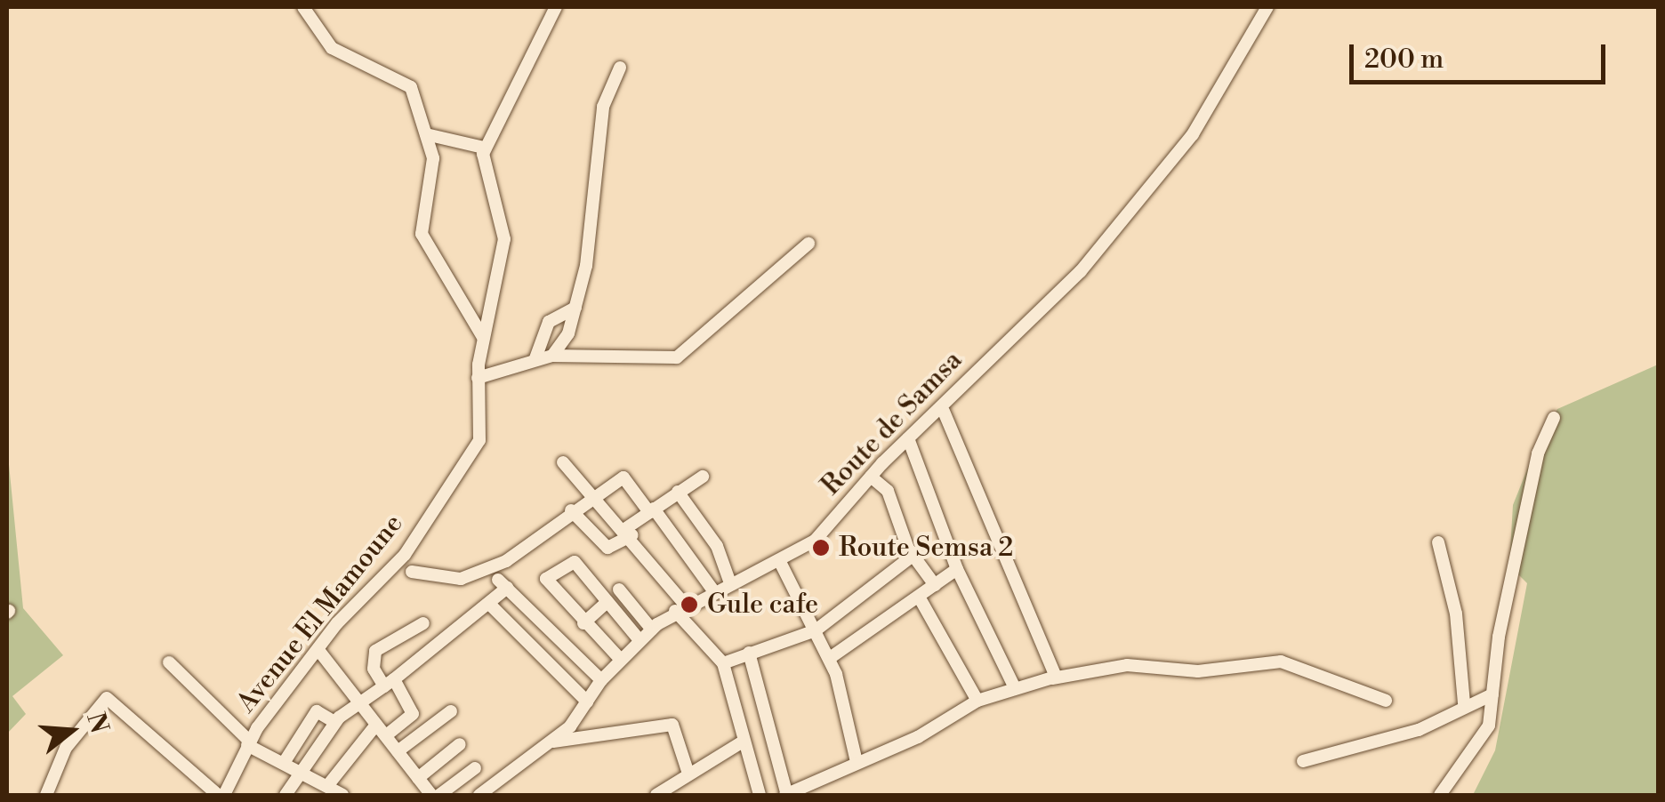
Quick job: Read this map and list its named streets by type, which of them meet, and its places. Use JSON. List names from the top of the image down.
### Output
{
  "streets": {
    "street": ["Route de Samsa", "Avenue El Mamoune"]
  },
  "places": ["Route Semsa 2", "Gule cafe"],
  "scale_bar": "200 m",
  "north": "right"
}
